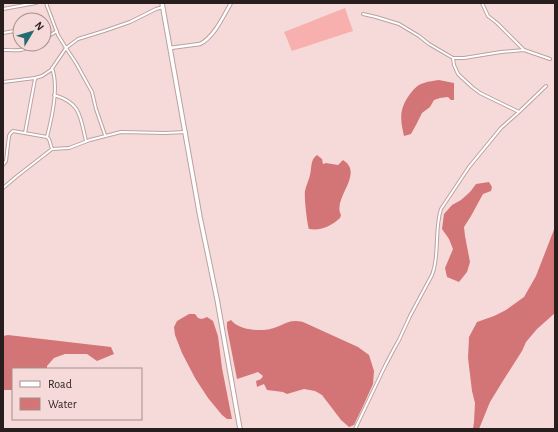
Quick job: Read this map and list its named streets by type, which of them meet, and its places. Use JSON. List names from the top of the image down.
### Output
{
  "legend": ["Road", "Water"],
  "north": "top right"
}
